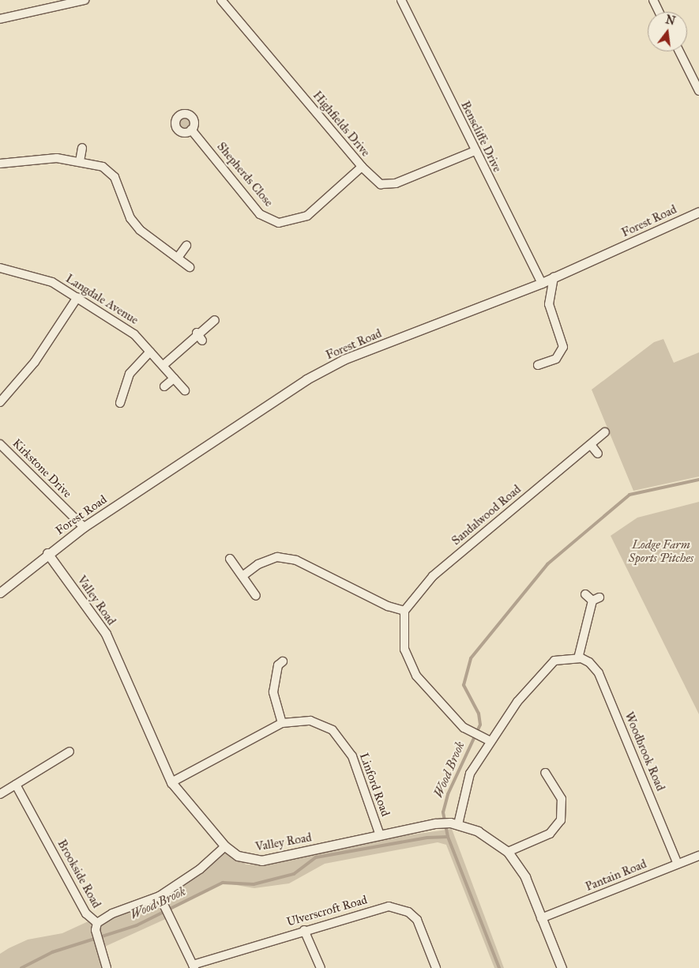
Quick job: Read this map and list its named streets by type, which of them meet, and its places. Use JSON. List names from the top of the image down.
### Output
{
  "streets": {
    "street": [
      "Highfields Drive",
      "Benscliffe Drive",
      "Shepherds Close",
      "Forest Road",
      "Langdale Avenue",
      "Kirkstone Drive",
      "Sandalwood Road",
      "Valley Road",
      "Woodbrook Road",
      "Linford Road",
      "Brookside Road",
      "Pantain Road",
      "Ulverscroft Road"
    ]
  },
  "crossings": [
    ["Highfields Drive", "Benscliffe Drive"],
    ["Highfields Drive", "Shepherds Close"],
    ["Benscliffe Drive", "Forest Road"],
    ["Forest Road", "Kirkstone Drive"],
    ["Forest Road", "Valley Road"],
    ["Valley Road", "Linford Road"],
    ["Valley Road", "Brookside Road"],
    ["Valley Road", "Pantain Road"],
    ["Woodbrook Road", "Pantain Road"]
  ],
  "water": ["Wood Brook"],
  "parks": ["Lodge Farm Sports Pitches"],
  "north": "top"
}
